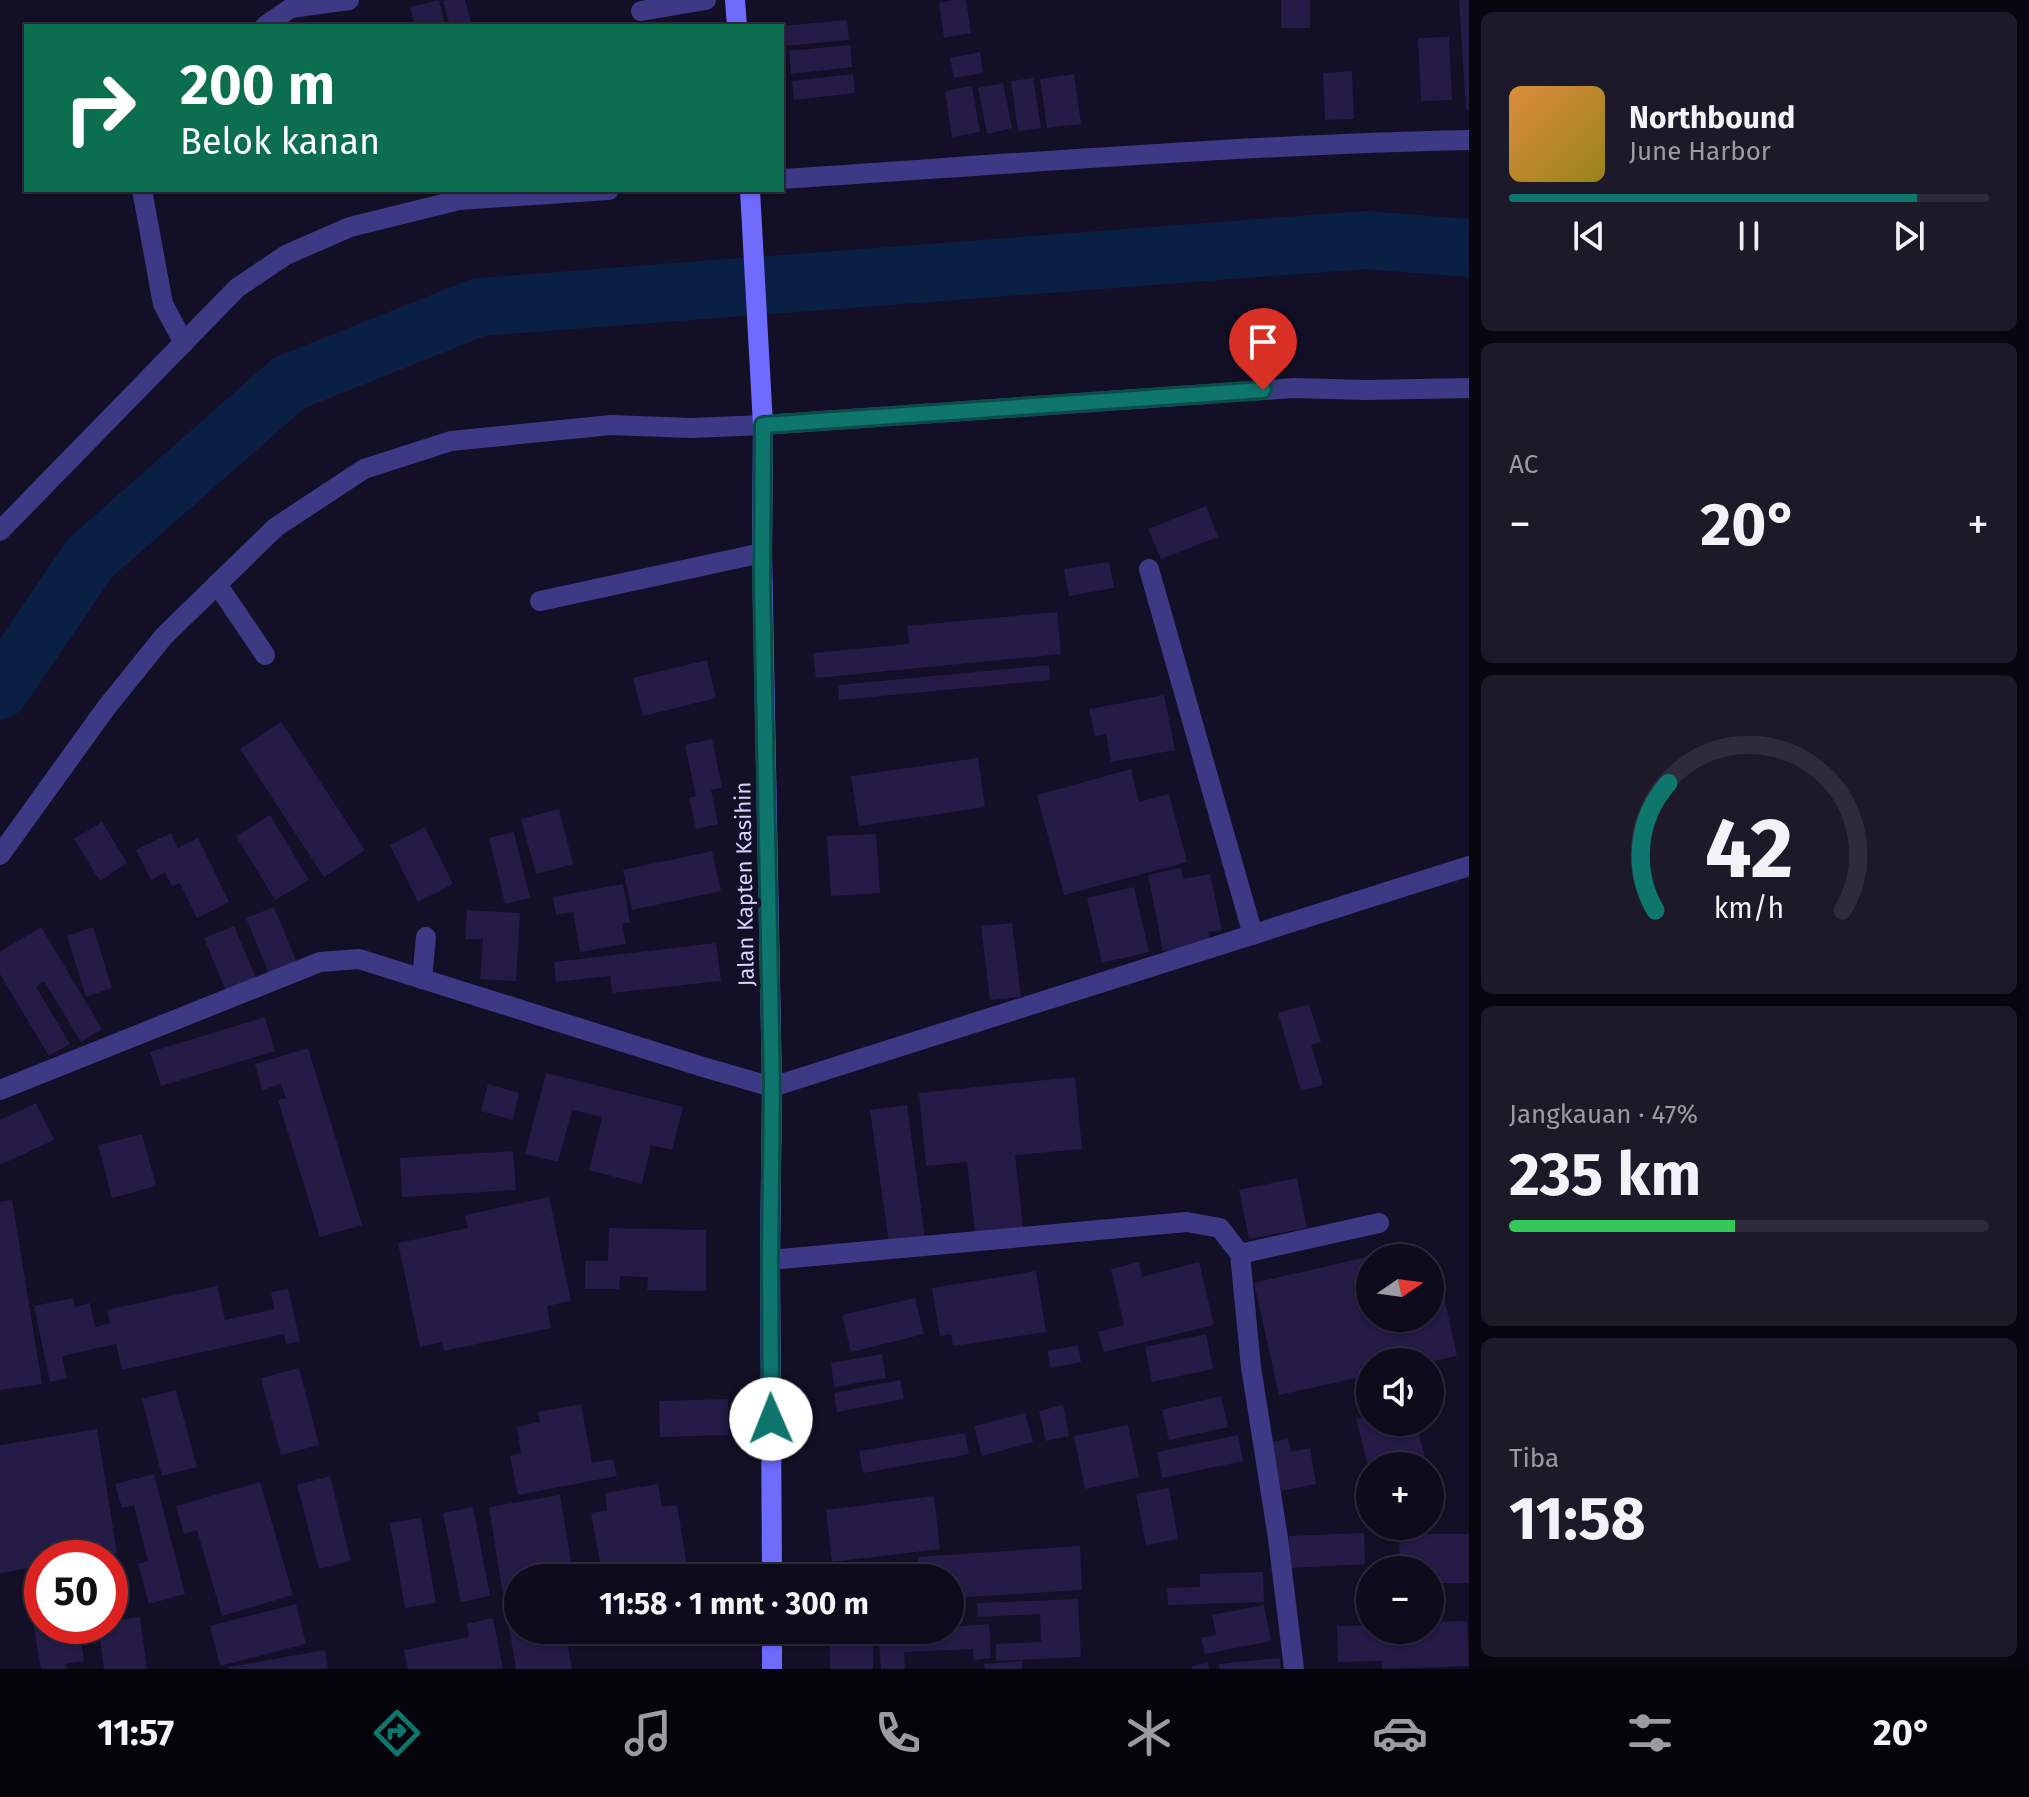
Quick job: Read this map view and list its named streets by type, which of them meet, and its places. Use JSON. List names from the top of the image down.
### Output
{
  "streets": {
    "main road": ["Jalan Kapten Kasihin"]
  },
  "north": "right",
  "page": {
    "turn": ["200 m", "Belok kanan"],
    "song": ["Northbound", "June Harbor"],
    "tile": [
      "AC",
      ["Jangkauan · 47%", "235 km"],
      ["Tiba", "11:58"]
    ],
    "heat": ["−", "20°", "+"],
    "map_buttons": ["+", "−"],
    "limit": "50",
    "trip": "11:58 · 1 mnt · 300 m",
    "tabs": ["11:57", "20°"],
    "gauge": ["42", "km/h"]
  }
}
